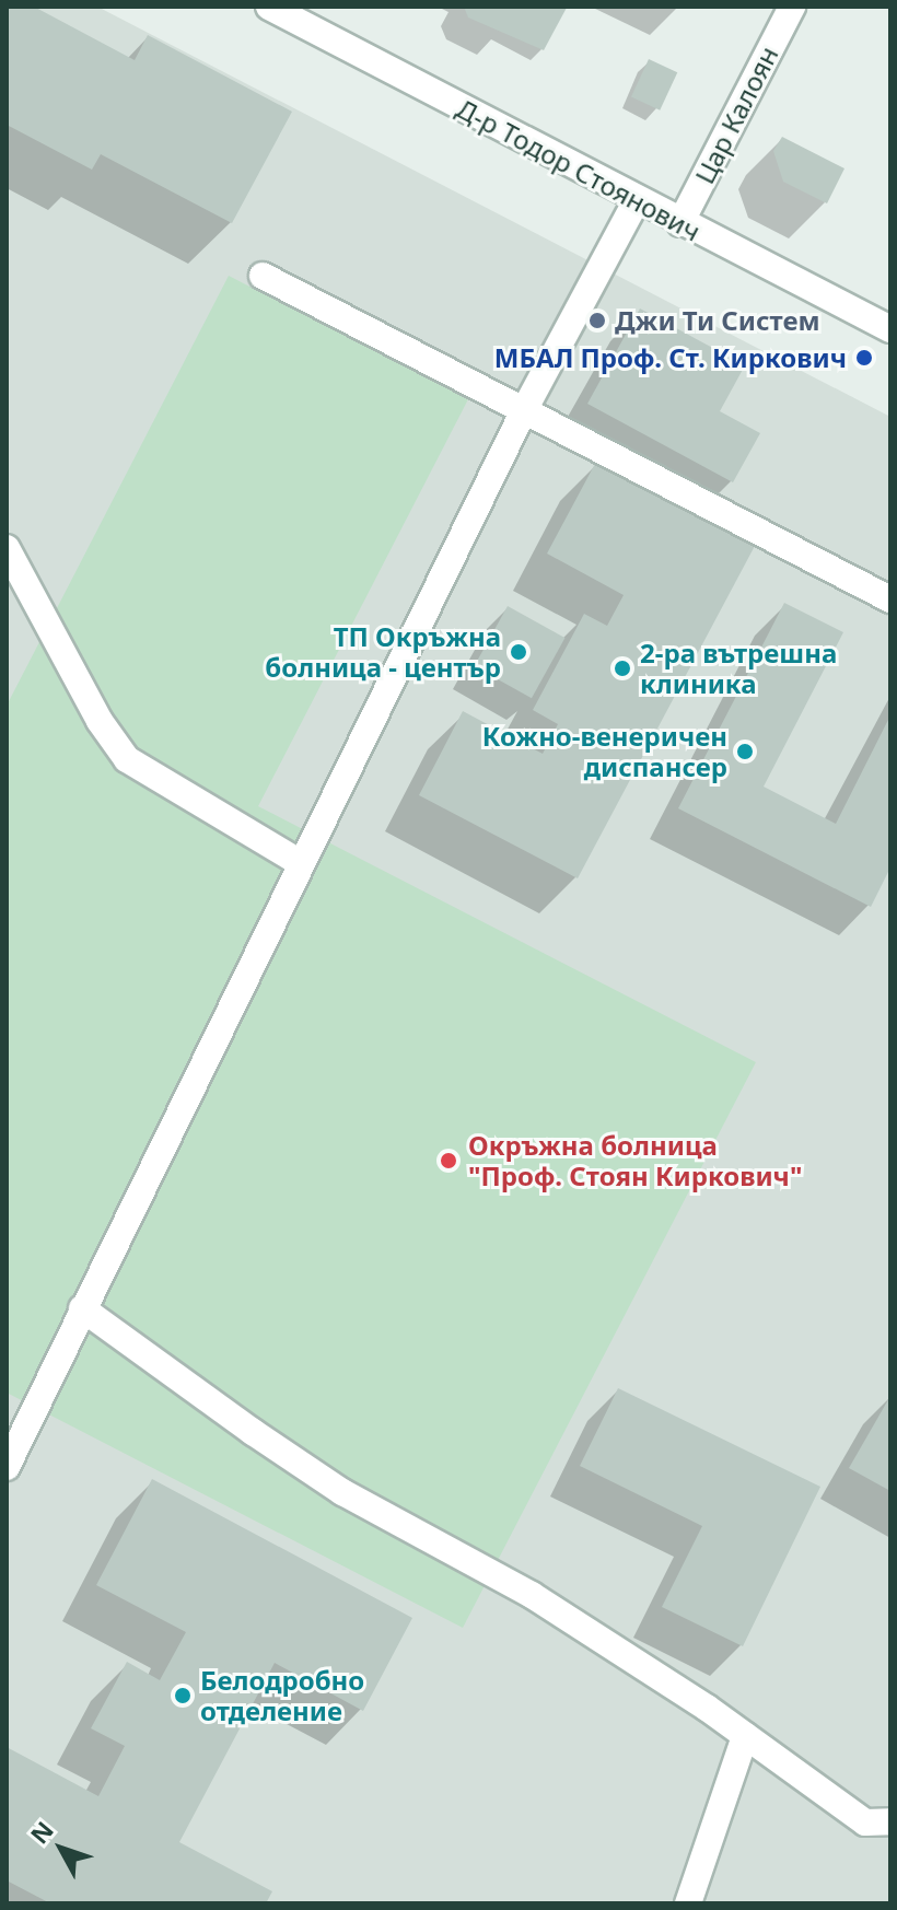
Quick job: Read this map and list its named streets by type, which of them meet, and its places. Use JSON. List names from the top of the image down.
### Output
{
  "streets": {
    "street": ["Цар Калоян", "Д-р Тодор Стоянович"]
  },
  "crossings": [
    ["Цар Калоян", "Д-р Тодор Стоянович"]
  ],
  "places": [
    "Джи Ти Систем",
    "МБАЛ Проф. Ст. Киркович",
    "ТП Окръжна болница - център",
    "2-ра вътрешна клиника",
    "Кожно-венеричен диспансер",
    "Окръжна болница \"Проф. Стоян Киркович\"",
    "Белодробно отделение"
  ],
  "north": "top left"
}
